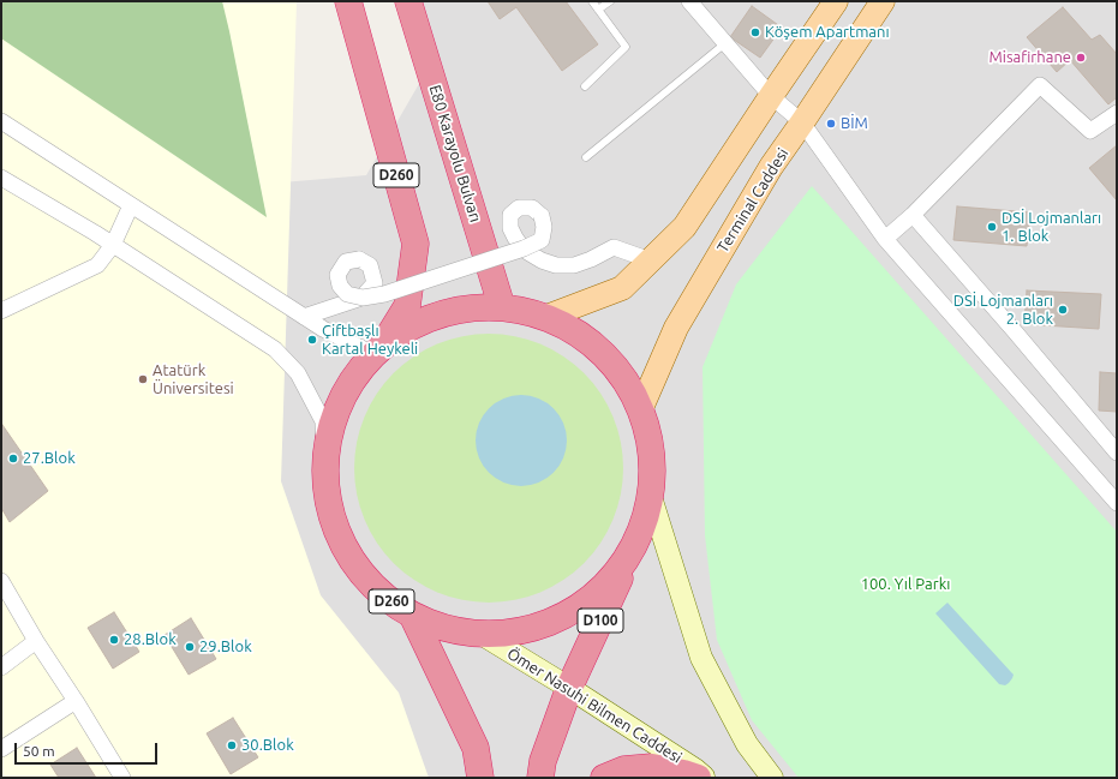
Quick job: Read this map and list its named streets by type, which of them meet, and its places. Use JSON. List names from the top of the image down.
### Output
{
  "streets": {
    "highway": ["E80 Karayolu Bulvarı", "D260", "D100"],
    "main road": ["Terminal Caddesi", "Ömer Nasuhi Bilmen Caddesi"]
  },
  "crossings": [
    ["E80 Karayolu Bulvarı", "D260"],
    ["D260", "Terminal Caddesi"],
    ["D260", "D100"],
    ["D260", "Ömer Nasuhi Bilmen Caddesi"],
    ["D100", "Ömer Nasuhi Bilmen Caddesi"]
  ],
  "parks": ["100. Yıl Parkı"],
  "places": [
    "Köşem Apartmanı",
    "Misafirhane",
    "BİM",
    "DSİ Lojmanları 1. Blok",
    "DSİ Lojmanları 2. Blok",
    "Çiftbaşlı Kartal Heykeli",
    "Atatürk Üniversitesi",
    "27.Blok",
    "28.Blok",
    "29.Blok",
    "30.Blok"
  ],
  "scale_bar": "50 m"
}
